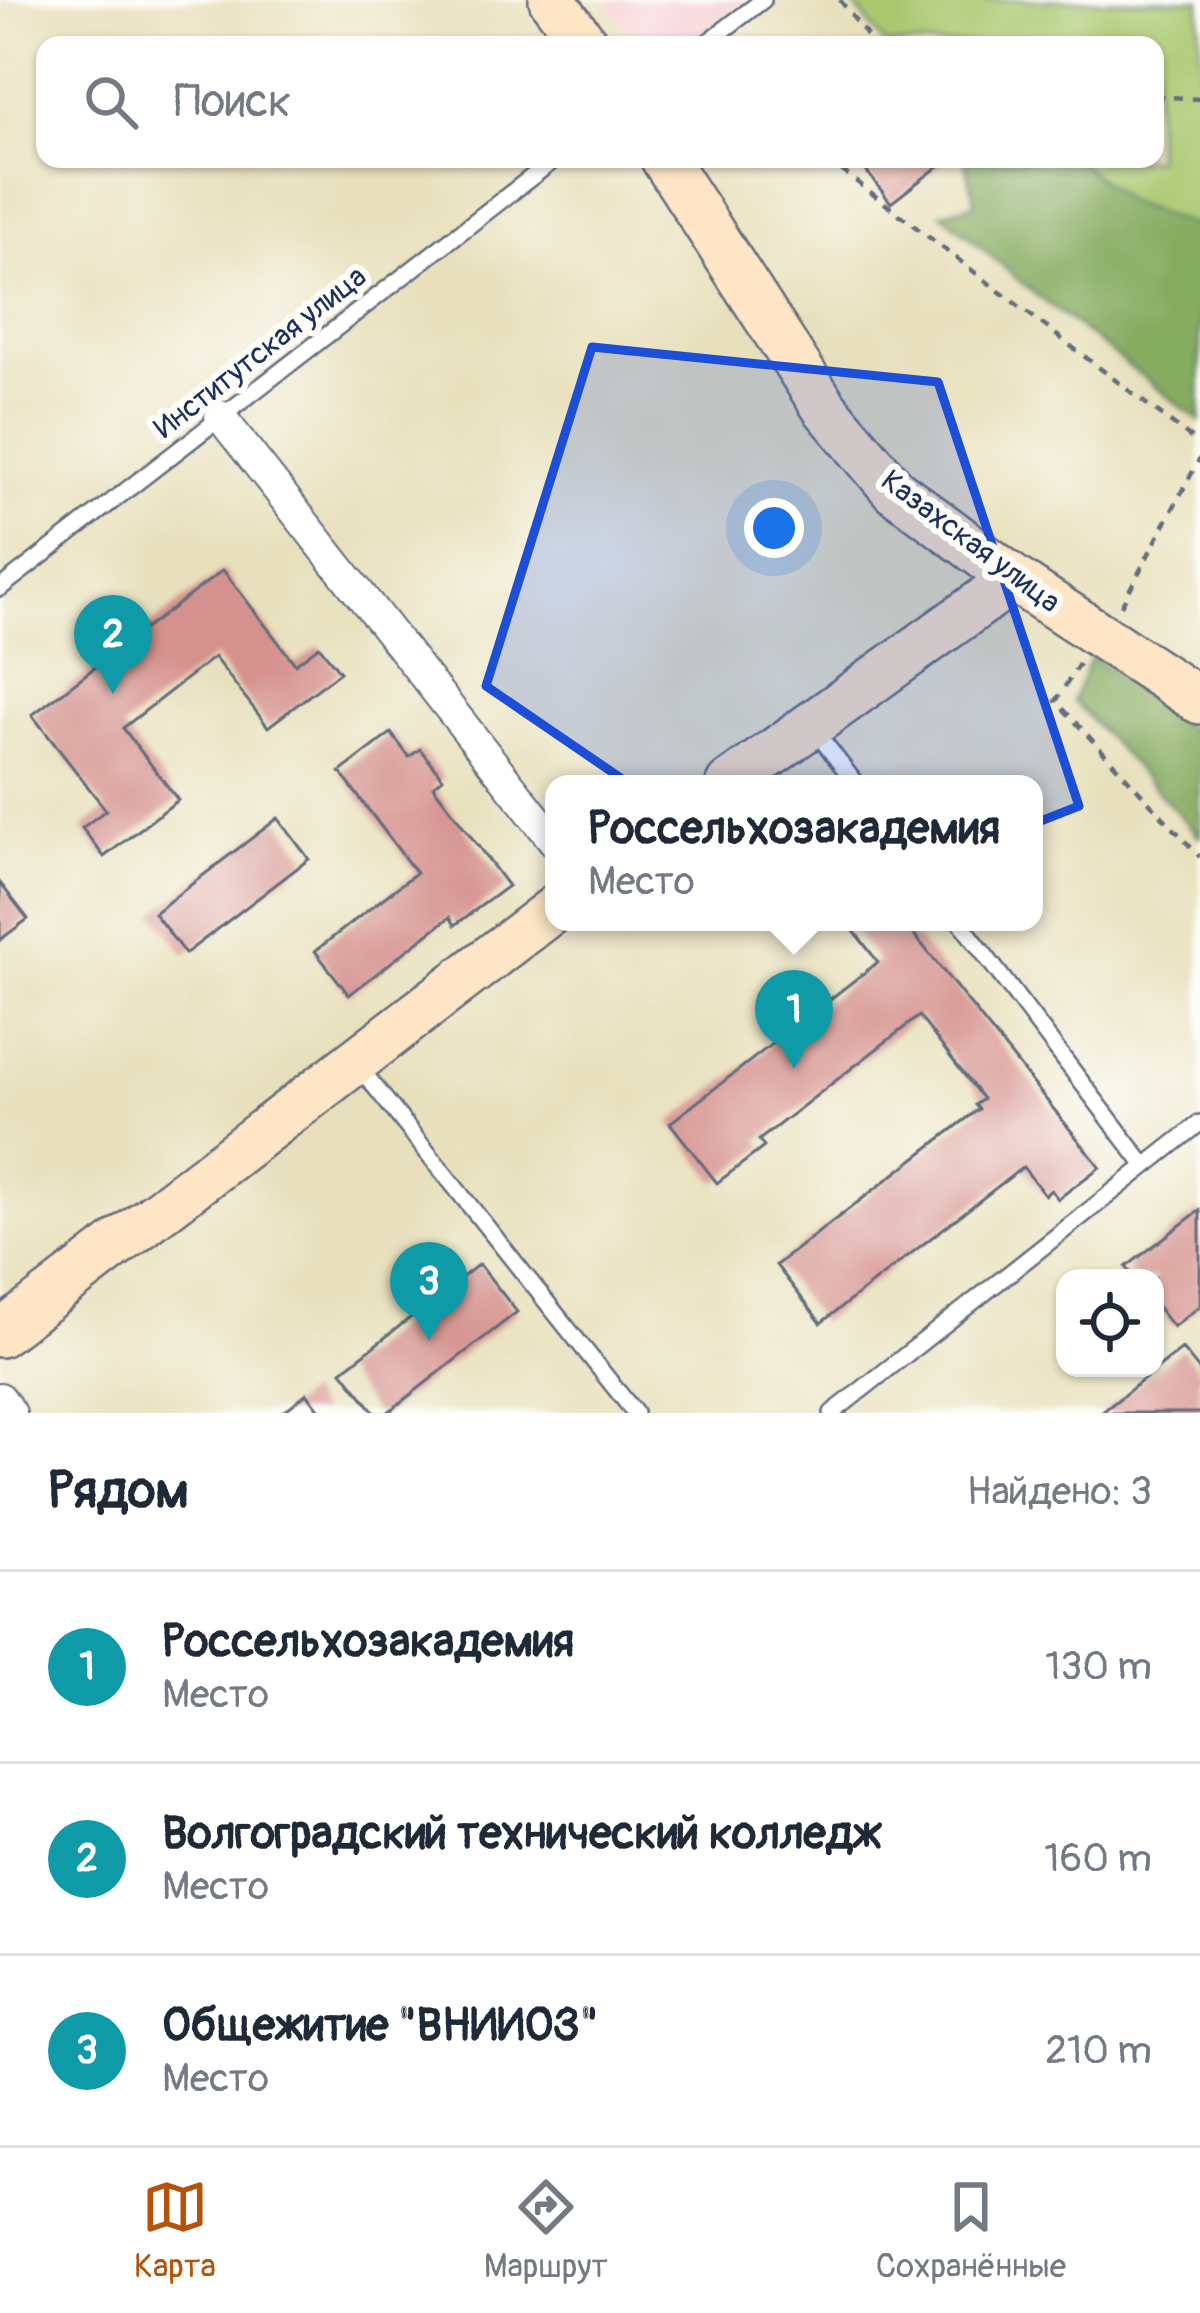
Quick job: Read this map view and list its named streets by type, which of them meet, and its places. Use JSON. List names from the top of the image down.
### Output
{
  "streets": {
    "street": ["Казахская улица"],
    "lane": ["Институтская улица"]
  },
  "page": {
    "search": "Поиск",
    "pins": ["2", "1", "3"],
    "popup": ["Россельхозакадемия", "Место"],
    "heading": ["Рядом", "Найдено: 3"],
    "list": [
      {
        "mark": "1",
        "name": "Россельхозакадемия",
        "note": "Место",
        "value": "130 m"
      },
      {
        "mark": "2",
        "name": "Волгоградский технический колледж",
        "note": "Место",
        "value": "160 m"
      },
      {
        "mark": "3",
        "name": "Общежитие \"ВНИИОЗ\"",
        "note": "Место",
        "value": "210 m"
      }
    ],
    "nav": ["Карта", "Маршрут", "Сохранённые"]
  }
}
